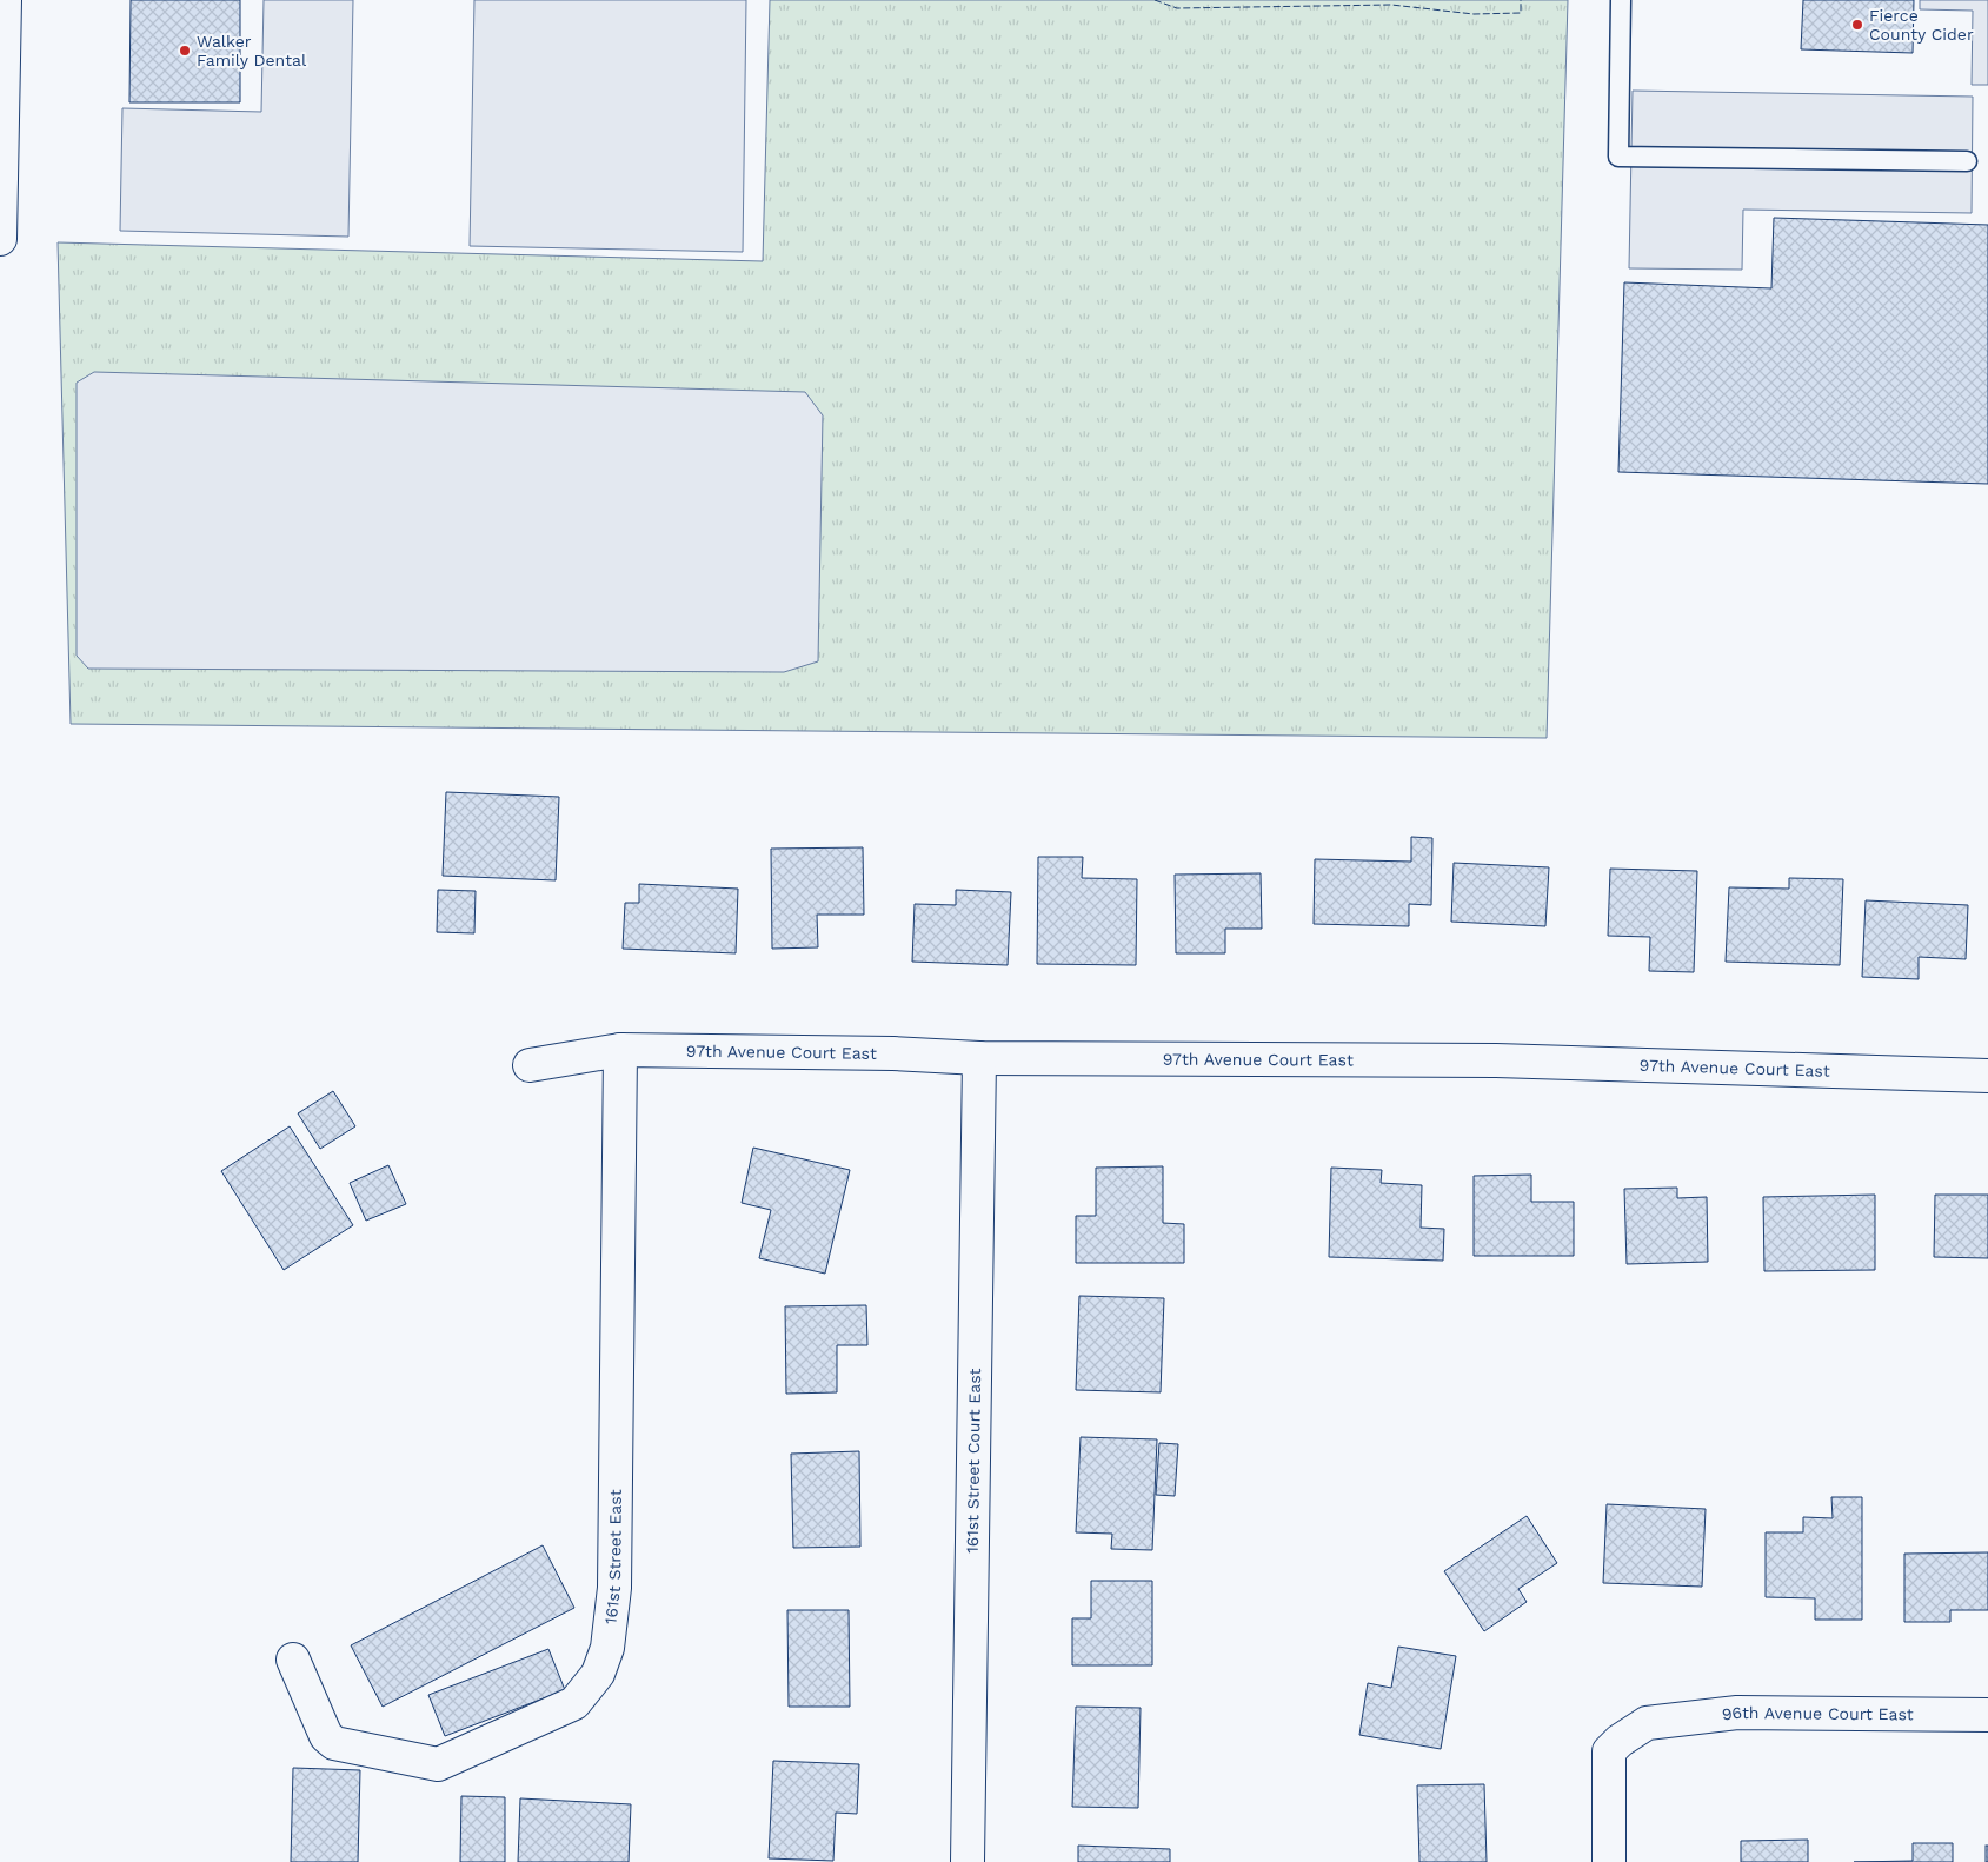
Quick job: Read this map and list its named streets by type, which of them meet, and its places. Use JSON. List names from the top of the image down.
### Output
{
  "streets": {
    "street": [
      "97th Avenue Court East",
      "161st Street Court East",
      "161st Street East",
      "96th Avenue Court East"
    ]
  },
  "crossings": [
    ["97th Avenue Court East", "161st Street Court East"],
    ["97th Avenue Court East", "161st Street East"]
  ],
  "places": ["Fierce County Cider", "Walker Family Dental"]
}
